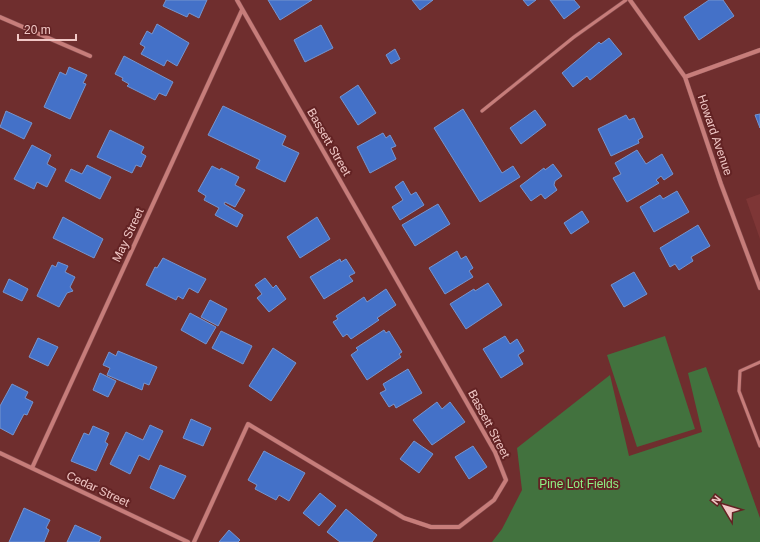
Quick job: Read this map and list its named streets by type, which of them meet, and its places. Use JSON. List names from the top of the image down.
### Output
{
  "streets": {
    "street": [
      "Howard Avenue",
      "Bassett Street",
      "May Street",
      "Cedar Street"
    ]
  },
  "crossings": [
    ["Bassett Street", "May Street"],
    ["May Street", "Cedar Street"]
  ],
  "parks": ["Pine Lot Fields"],
  "scale_bar": "20 m",
  "north": "top left"
}
